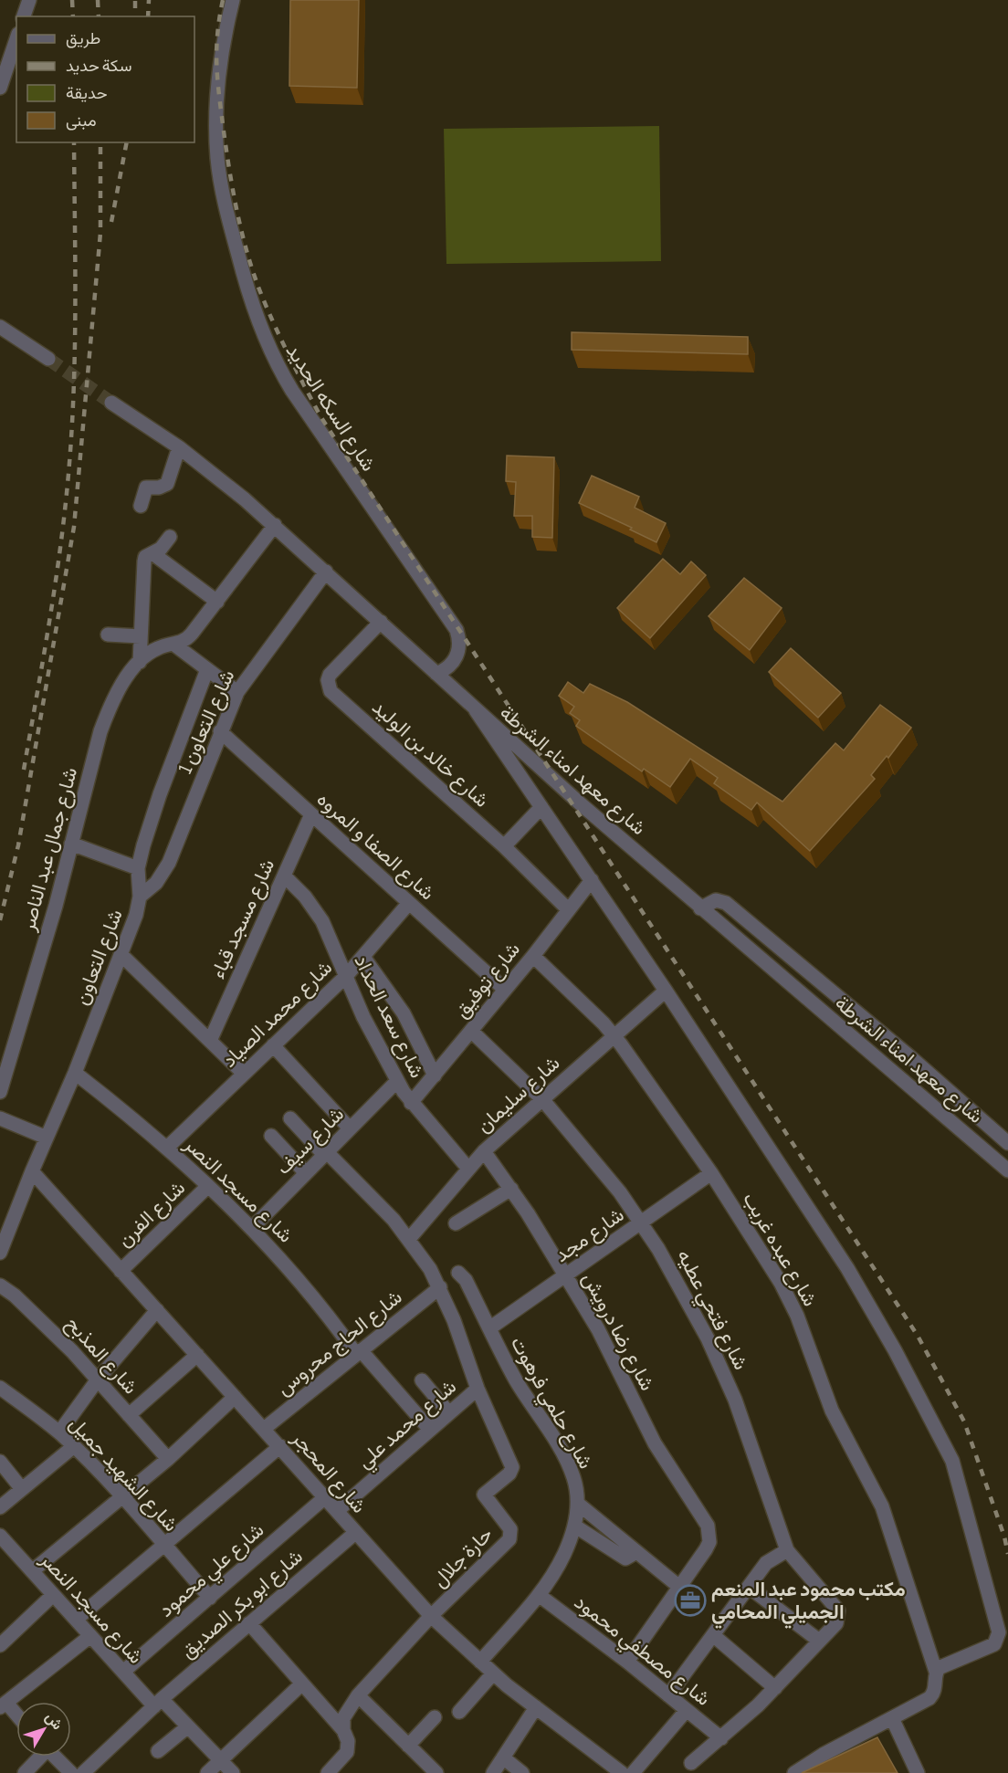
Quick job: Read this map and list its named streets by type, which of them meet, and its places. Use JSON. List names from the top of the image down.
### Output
{
  "streets": {
    "street": [
      "شارع السكه الحديد",
      "شارع التعاون 1",
      "شارع خالد بن الوليد",
      "شارع معهد امناء الشرطة",
      "شارع الصفا و المروه",
      "شارع جمال عبد الناصر",
      "شارع مسجد قباء",
      "شارع التعاون",
      "شارع توفيق",
      "شارع محمد الصياد",
      "شارع سعد الحداد",
      "شارع سليمان",
      "شارع سيف",
      "شارع مسجد النصر",
      "شارع الفرن",
      "شارع مجد",
      "شارع عبده غريب",
      "شارع فتحي عطيه",
      "شارع رضا درويش",
      "شارع الحاج محروس",
      "شارع المذبح",
      "شارع حلمي فرهوت",
      "شارع محمد علي",
      "شارع المحجر",
      "شارع الشهيد جميل",
      "حارة جلال",
      "شارع علي محمود",
      "شارع ابو بكر الصديق",
      "شارع مصطفي محمود"
    ]
  },
  "crossings": [
    ["شارع السكه الحديد", "شارع معهد امناء الشرطة"],
    ["شارع التعاون 1", "شارع معهد امناء الشرطة"],
    ["شارع التعاون 1", "شارع الصفا و المروه"],
    ["شارع التعاون 1", "شارع التعاون"],
    ["شارع خالد بن الوليد", "شارع معهد امناء الشرطة"],
    ["شارع خالد بن الوليد", "شارع توفيق"],
    ["شارع معهد امناء الشرطة", "شارع جمال عبد الناصر"],
    ["شارع الصفا و المروه", "شارع مسجد قباء"],
    ["شارع الصفا و المروه", "شارع توفيق"],
    ["شارع الصفا و المروه", "شارع محمد الصياد"],
    ["شارع مسجد قباء", "شارع سعد الحداد"],
    ["شارع التعاون", "شارع مسجد النصر"],
    ["شارع التعاون", "شارع المحجر"],
    ["شارع توفيق", "شارع سعد الحداد"],
    ["شارع توفيق", "شارع عبده غريب"],
    ["شارع توفيق", "شارع فتحي عطيه"],
    ["شارع محمد الصياد", "شارع سعد الحداد"],
    ["شارع محمد الصياد", "شارع مسجد النصر"],
    ["شارع سعد الحداد", "شارع سليمان"],
    ["شارع سعد الحداد", "شارع سيف"],
    ["شارع سليمان", "شارع عبده غريب"],
    ["شارع سليمان", "شارع فتحي عطيه"],
    ["شارع سليمان", "شارع رضا درويش"],
    ["شارع سيف", "شارع مسجد النصر"],
    ["شارع مسجد النصر", "شارع الفرن"],
    ["شارع مسجد النصر", "شارع الحاج محروس"],
    ["شارع مسجد النصر", "شارع محمد علي"],
    ["شارع مسجد النصر", "شارع علي محمود"],
    ["شارع مسجد النصر", "شارع ابو بكر الصديق"],
    ["شارع الفرن", "شارع المحجر"],
    ["شارع مجد", "شارع عبده غريب"],
    ["شارع مجد", "شارع فتحي عطيه"],
    ["شارع مجد", "شارع رضا درويش"],
    ["شارع مجد", "شارع حلمي فرهوت"],
    ["شارع فتحي عطيه", "شارع مصطفي محمود"],
    ["شارع الحاج محروس", "شارع المحجر"],
    ["شارع حلمي فرهوت", "شارع المحجر"],
    ["شارع حلمي فرهوت", "شارع مصطفي محمود"],
    ["شارع محمد علي", "شارع المحجر"],
    ["شارع محمد علي", "حارة جلال"],
    ["شارع المحجر", "حارة جلال"],
    ["شارع المحجر", "شارع علي محمود"],
    ["شارع المحجر", "شارع ابو بكر الصديق"],
    ["شارع الشهيد جميل", "شارع علي محمود"]
  ],
  "places": {
    "office": ["مكتب محمود عبد المنعم الجميلي المحامي"]
  },
  "legend": [
    "طريق",
    "سكة حديد",
    "حديقة",
    "مبنى"
  ],
  "north": "top right"
}
